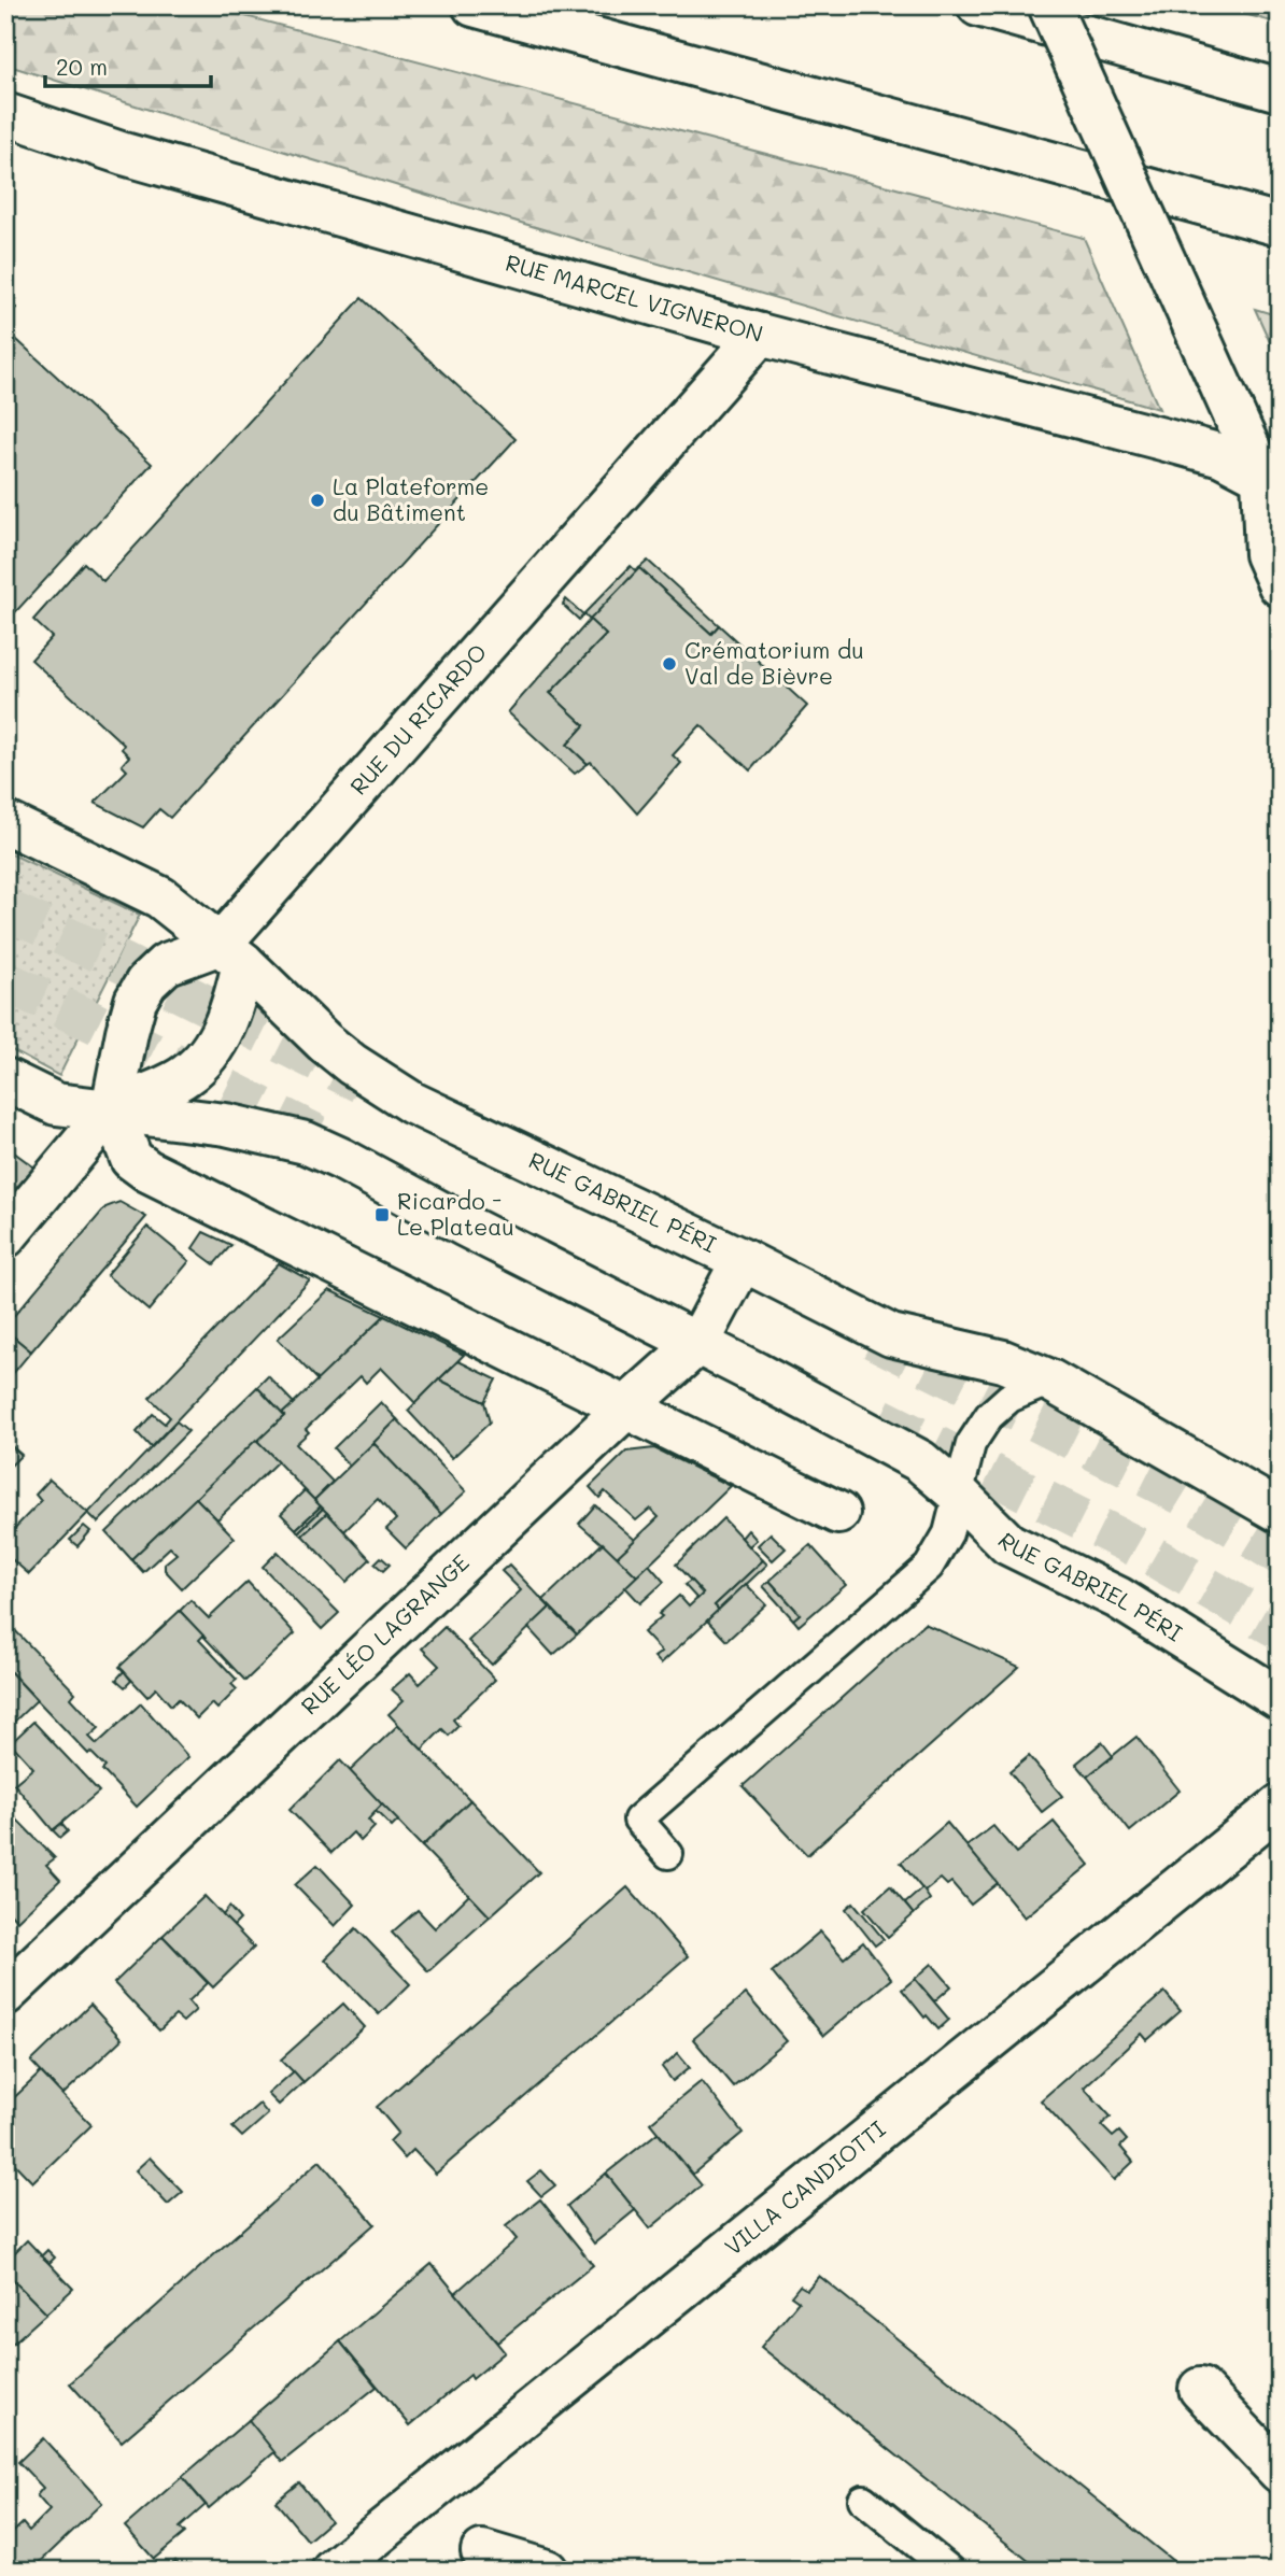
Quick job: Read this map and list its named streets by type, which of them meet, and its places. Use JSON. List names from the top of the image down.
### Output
{
  "streets": {
    "main road": [
      "RUE MARCEL VIGNERON",
      "RUE DU RICARDO",
      "RUE GABRIEL PÉRI",
      "RUE LÉO LAGRANGE",
      "VILLA CANDIOTTI"
    ]
  },
  "crossings": [
    ["RUE MARCEL VIGNERON", "RUE DU RICARDO"],
    ["RUE DU RICARDO", "RUE GABRIEL PÉRI"],
    ["RUE GABRIEL PÉRI", "RUE LÉO LAGRANGE"]
  ],
  "places": {
    "other": ["La Plateforme du Bâtiment", "Crématorium du Val de Bièvre"],
    "transit": ["Ricardo - Le Plateau"]
  },
  "scale_bar": "20 m"
}
